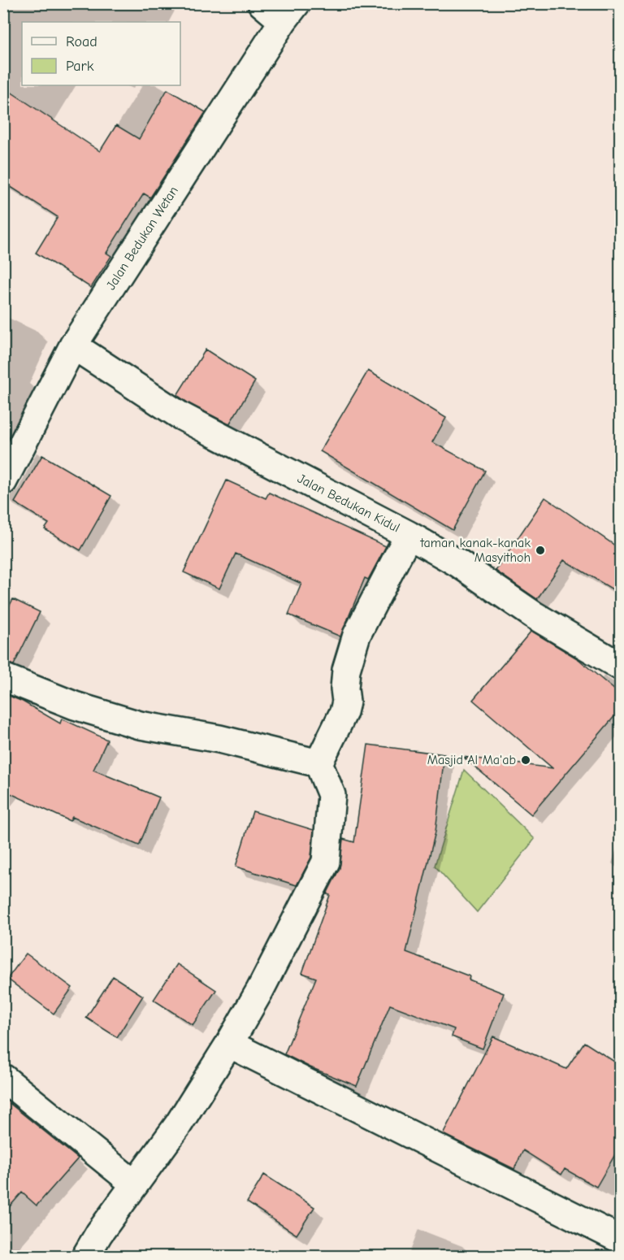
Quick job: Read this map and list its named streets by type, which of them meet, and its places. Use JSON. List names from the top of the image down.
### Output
{
  "streets": {
    "street": ["Jalan Bedukan Wetan", "Jalan Bedukan Kidul"]
  },
  "crossings": [
    ["Jalan Bedukan Wetan", "Jalan Bedukan Kidul"]
  ],
  "places": ["taman kanak-kanak Masyithoh", "Masjid Al Ma'ab"],
  "legend": ["Road", "Park"]
}
